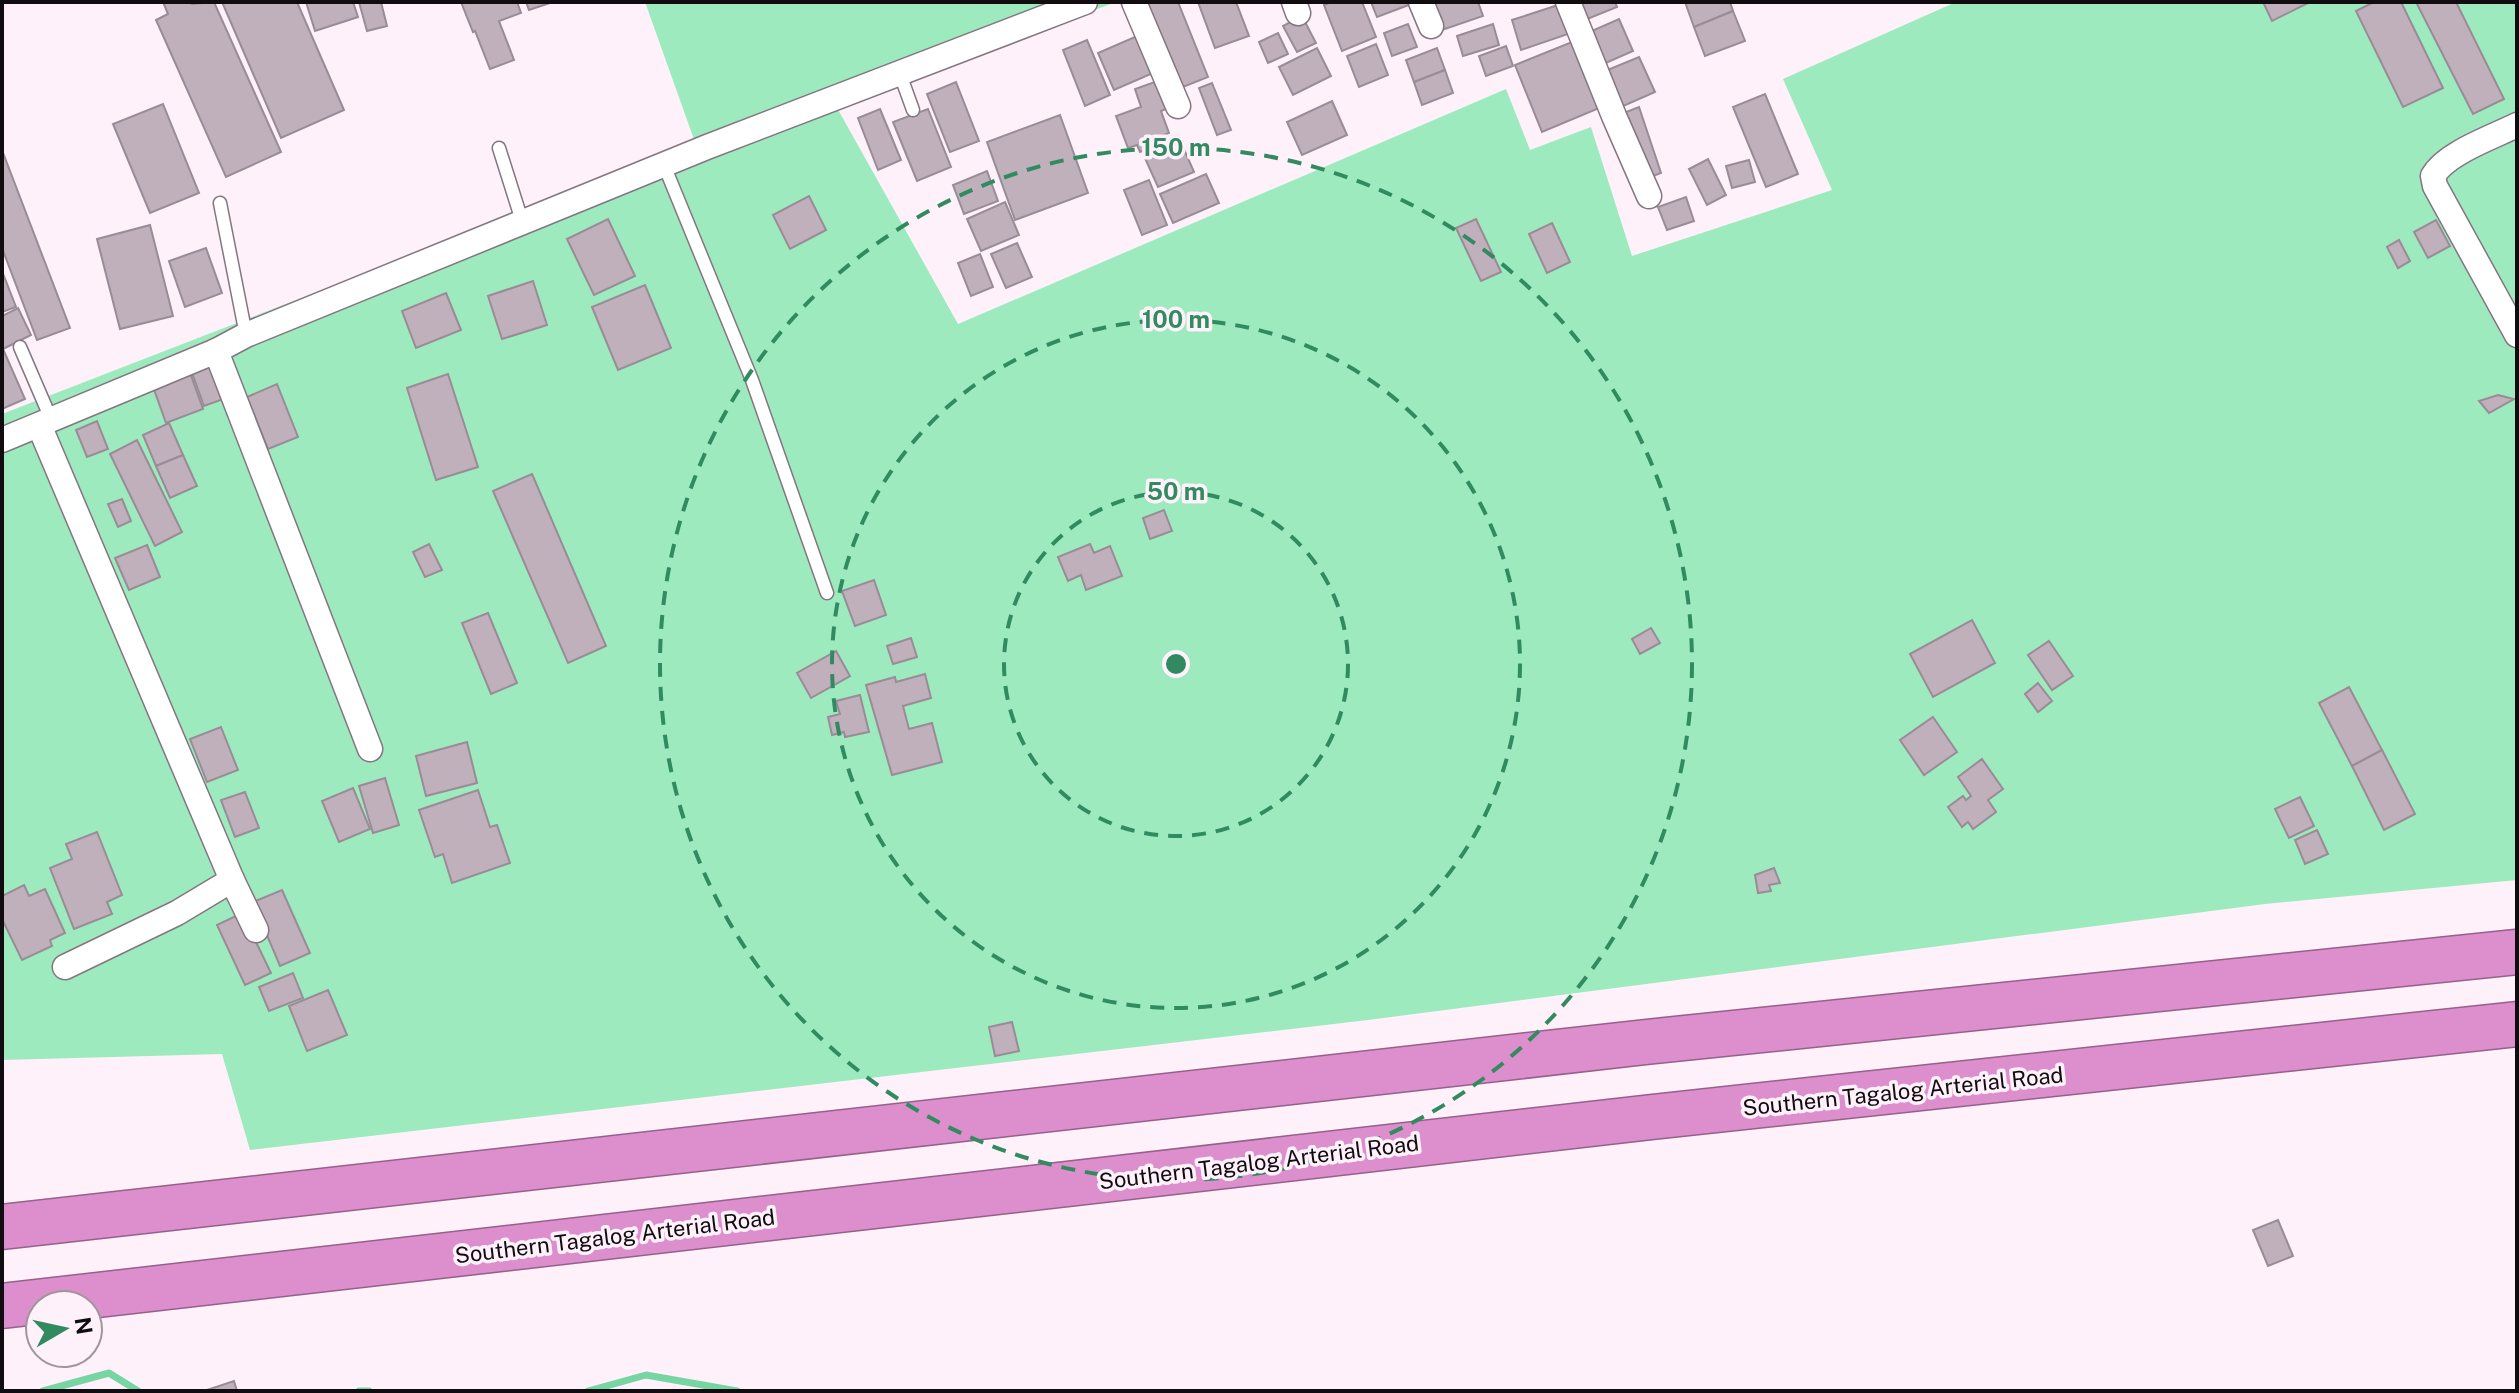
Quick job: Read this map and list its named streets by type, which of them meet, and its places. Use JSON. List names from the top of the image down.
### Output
{
  "streets": {
    "highway": ["Southern Tagalog Arterial Road"]
  },
  "north": "right",
  "rings": ["150 m", "100 m", "50 m"]
}
